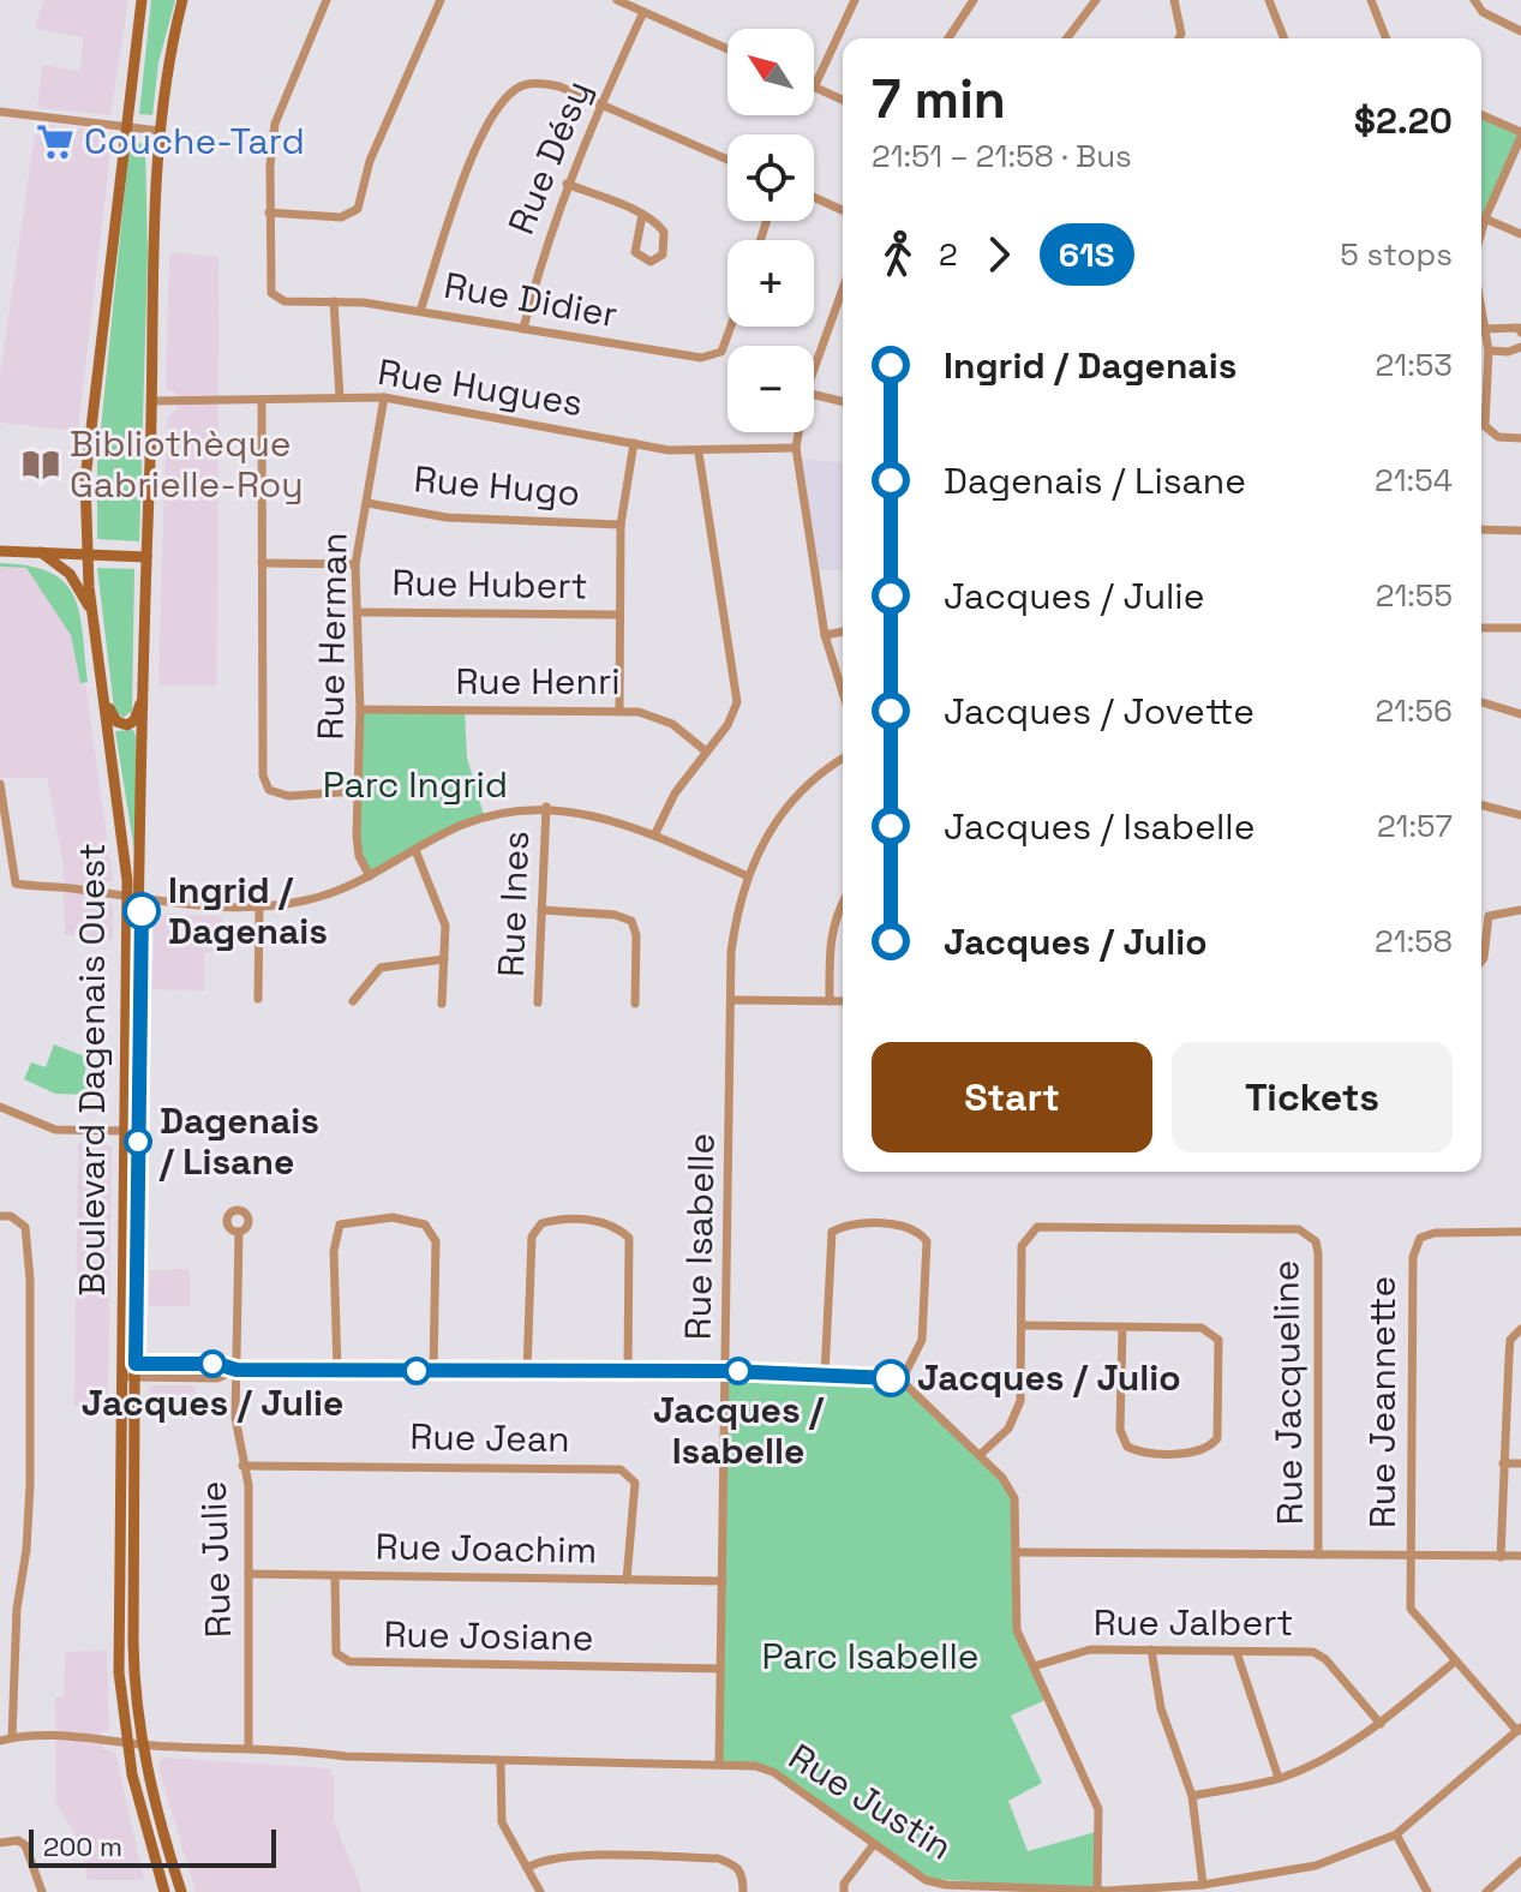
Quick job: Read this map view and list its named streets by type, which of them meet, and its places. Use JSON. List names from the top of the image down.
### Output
{
  "streets": {
    "main road": ["Boulevard Dagenais Ouest"],
    "street": [
      "Rue Désy",
      "Rue Didier",
      "Rue Hugues",
      "Rue Hugo",
      "Rue Hubert",
      "Rue Herman",
      "Rue Henri",
      "Rue Ines",
      "Rue Isabelle",
      "Rue Jacqueline",
      "Rue Jeannette",
      "Rue Jean",
      "Rue Joachim",
      "Rue Julie",
      "Rue Jalbert",
      "Rue Josiane",
      "Rue Justin"
    ]
  },
  "crossings": [
    ["Rue Désy", "Rue Didier"],
    ["Rue Hugues", "Rue Herman"],
    ["Rue Hugues", "Boulevard Dagenais Ouest"],
    ["Rue Hugo", "Rue Herman"],
    ["Rue Hubert", "Rue Herman"],
    ["Rue Herman", "Rue Henri"],
    ["Boulevard Dagenais Ouest", "Rue Justin"],
    ["Rue Isabelle", "Rue Joachim"],
    ["Rue Isabelle", "Rue Josiane"],
    ["Rue Isabelle", "Rue Justin"],
    ["Rue Jacqueline", "Rue Jeannette"],
    ["Rue Jeannette", "Rue Justin"],
    ["Rue Jean", "Rue Joachim"],
    ["Rue Jean", "Rue Julie"],
    ["Rue Joachim", "Rue Julie"],
    ["Rue Joachim", "Rue Josiane"],
    ["Rue Julie", "Rue Justin"]
  ],
  "parks": ["Parc Ingrid", "Parc Isabelle"],
  "places": {
    "supermarket": ["Couche-Tard"],
    "library": ["Bibliothèque Gabrielle-Roy"],
    "other": [
      "Ingrid / Dagenais",
      "Dagenais / Lisane",
      "Jacques / Julie",
      "Jacques / Isabelle",
      "Jacques / Julio"
    ]
  },
  "lines": ["bus line 61S"],
  "scale_bar": "200 m",
  "north": "top left",
  "page": {
    "map_buttons": ["+", "−"],
    "heading": ["7 min", "21:51 – 21:58 · Bus", "$2.20"],
    "legs": ["2", "61S", "5 stops"],
    "list": [
      {
        "name": "Ingrid / Dagenais",
        "value": "21:53"
      },
      {
        "name": "Dagenais / Lisane",
        "value": "21:54"
      },
      {
        "name": "Jacques / Julie",
        "value": "21:55"
      },
      {
        "name": "Jacques / Jovette",
        "value": "21:56"
      },
      {
        "name": "Jacques / Isabelle",
        "value": "21:57"
      },
      {
        "name": "Jacques / Julio",
        "value": "21:58"
      }
    ],
    "buttons": ["Start", "Tickets"],
    "scale": "200 m"
  }
}
